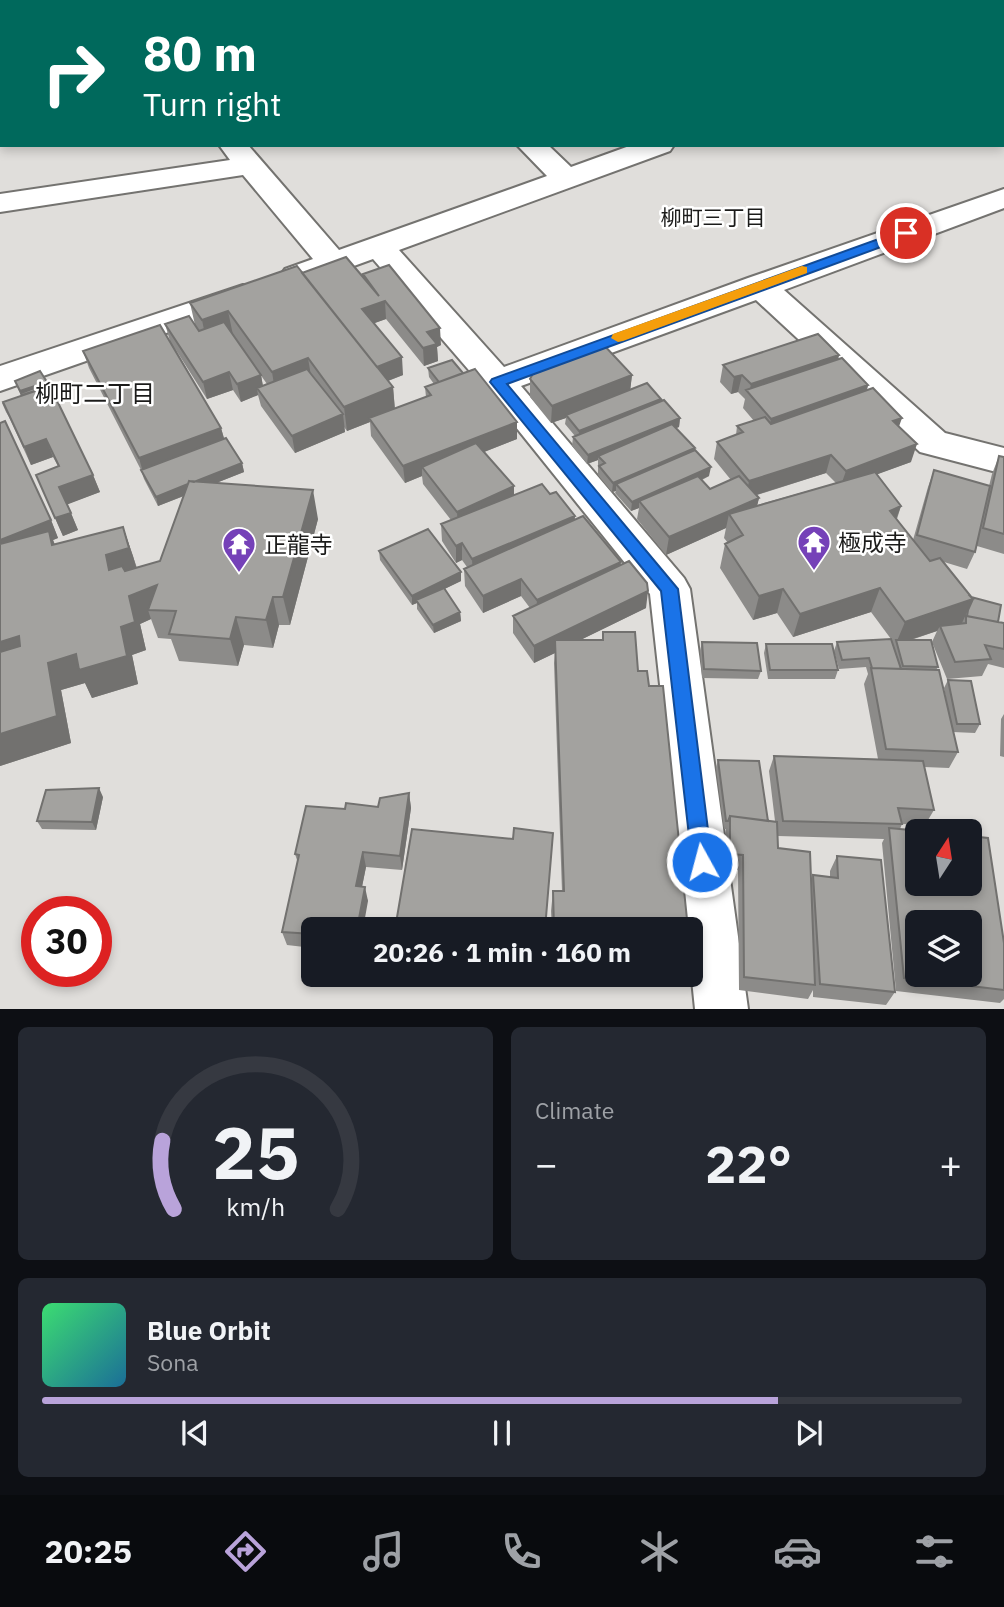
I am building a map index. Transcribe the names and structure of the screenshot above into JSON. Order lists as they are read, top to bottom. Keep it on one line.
{"districts":["柳町三丁目","柳町二丁目"],"places":{"temple":["極成寺","正龍寺"]},"north":"top","page":{"turn":["80 m","Turn right"],"limit":"30","trip":"20:26 · 1 min · 160 m","tile":"Climate","heat":["−","22°","+"],"song":["Blue Orbit","Sona"],"tabs":"20:25","gauge":["25","km/h"]}}
